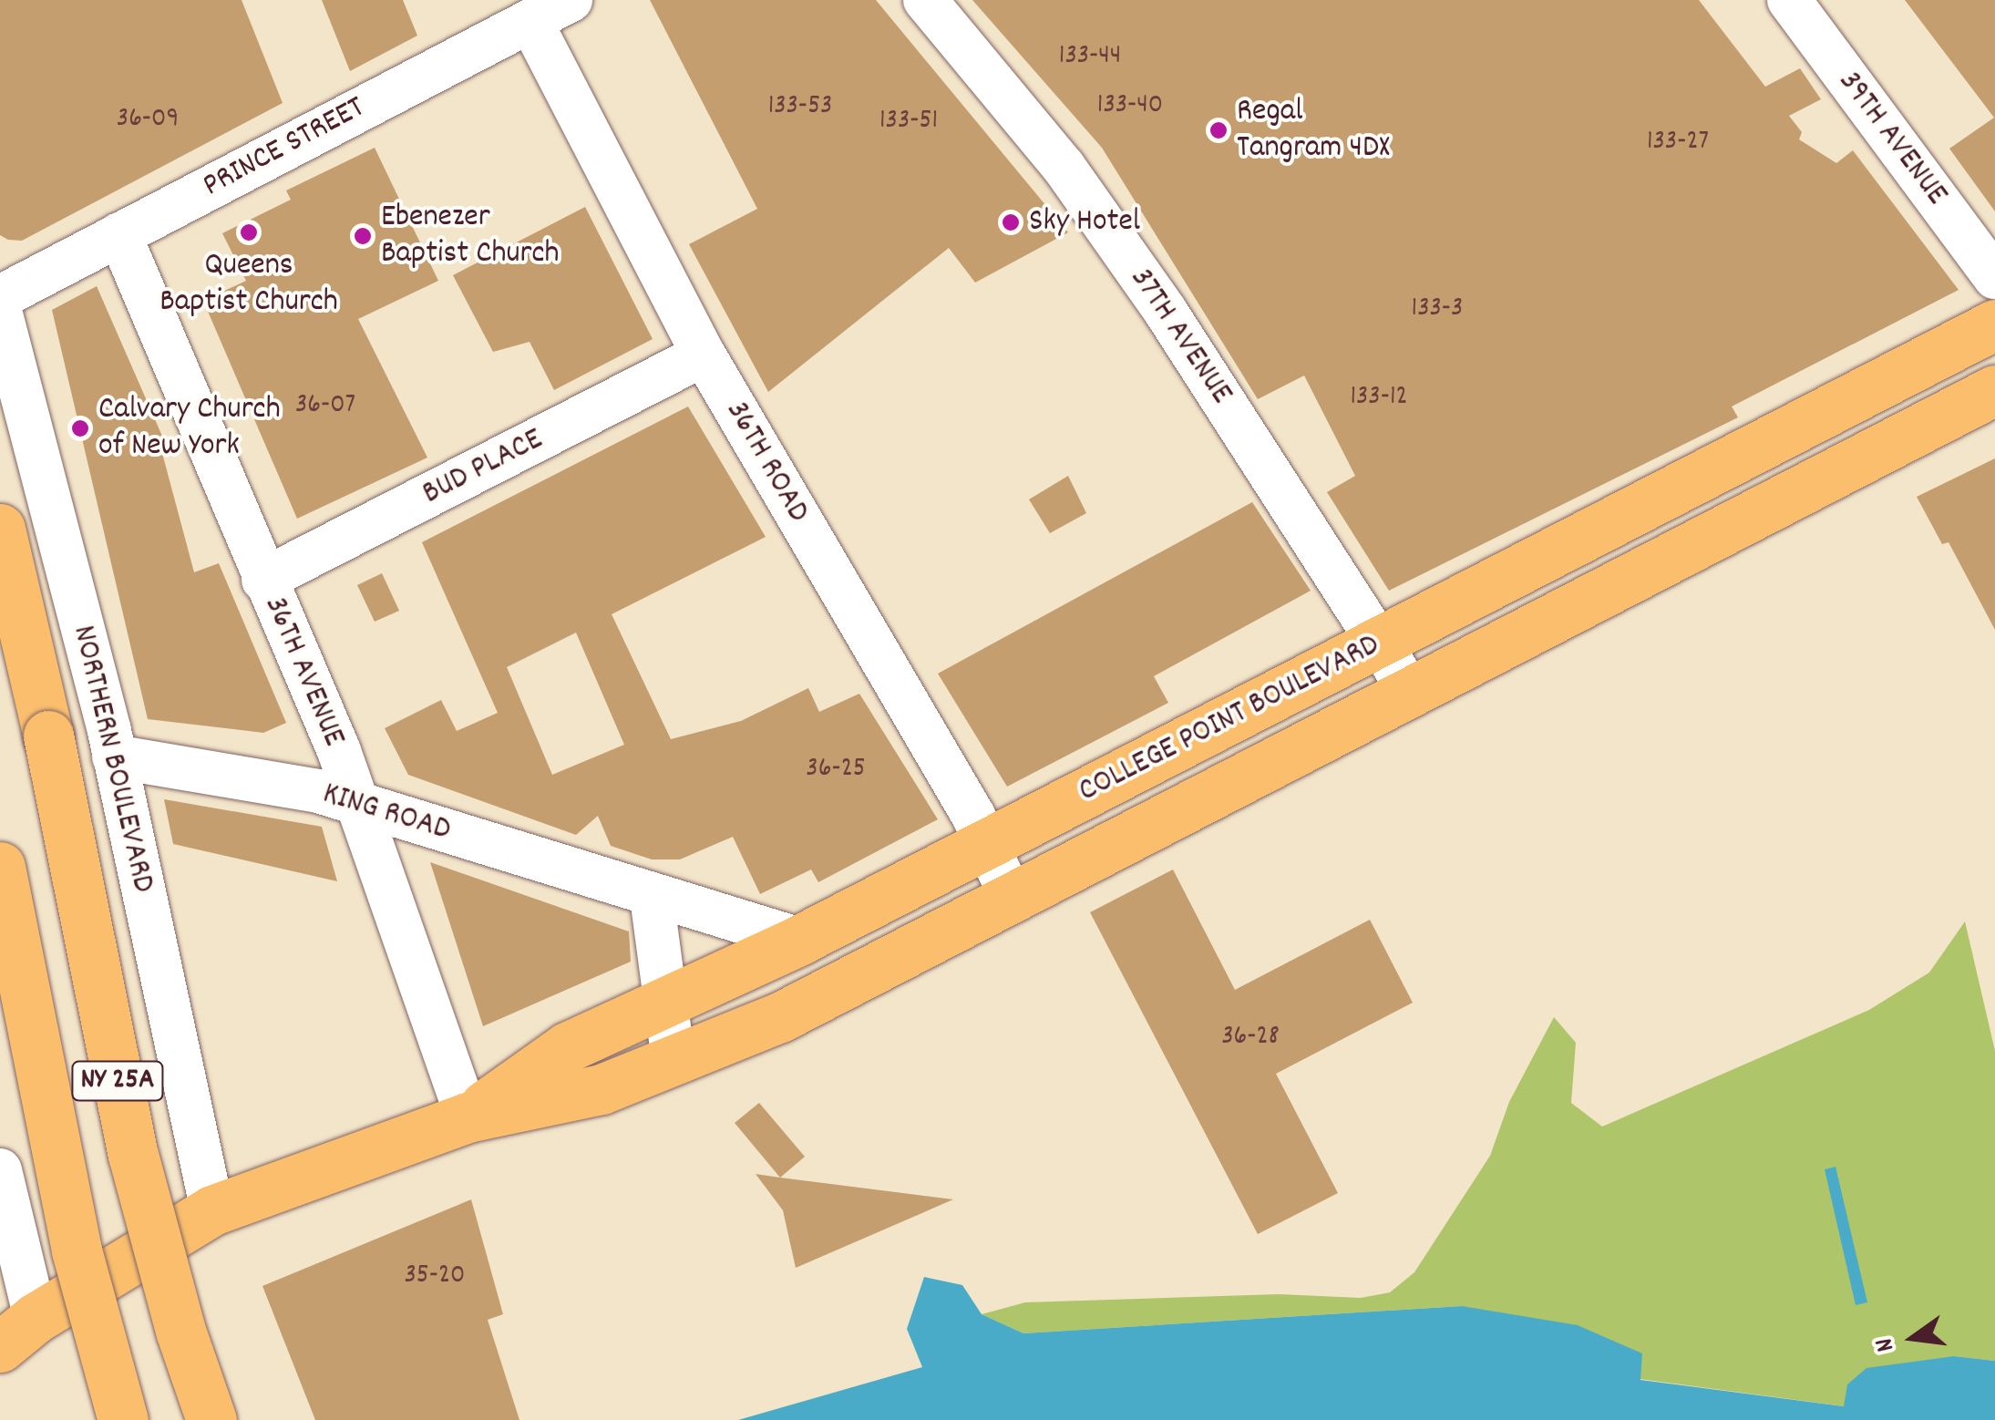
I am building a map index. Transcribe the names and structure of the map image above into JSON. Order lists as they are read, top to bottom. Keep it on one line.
{"streets":{"main road":["COLLEGE POINT BOULEVARD","NORTHERN BOULEVARD","NY 25A"],"street":["39TH AVENUE","PRINCE STREET","37TH AVENUE","36TH ROAD","BUD PLACE","36TH AVENUE","KING ROAD"]},"crossings":[["PRINCE STREET","36TH ROAD"],["PRINCE STREET","36TH AVENUE"],["37TH AVENUE","COLLEGE POINT BOULEVARD"],["36TH ROAD","BUD PLACE"],["36TH ROAD","COLLEGE POINT BOULEVARD"],["BUD PLACE","36TH AVENUE"],["36TH AVENUE","COLLEGE POINT BOULEVARD"],["36TH AVENUE","KING ROAD"],["COLLEGE POINT BOULEVARD","NORTHERN BOULEVARD"],["COLLEGE POINT BOULEVARD","KING ROAD"],["NORTHERN BOULEVARD","KING ROAD"]],"places":["Regal Tangram 4DX","Sky Hotel","Queens Baptist Church","Ebenezer Baptist Church","Calvary Church of New York"],"house_numbers":["133-44","133-40","133-53","36-09","133-51","133-27","133-3","133-12","36-07","36-25","36-28","35-20"],"north":"left"}
